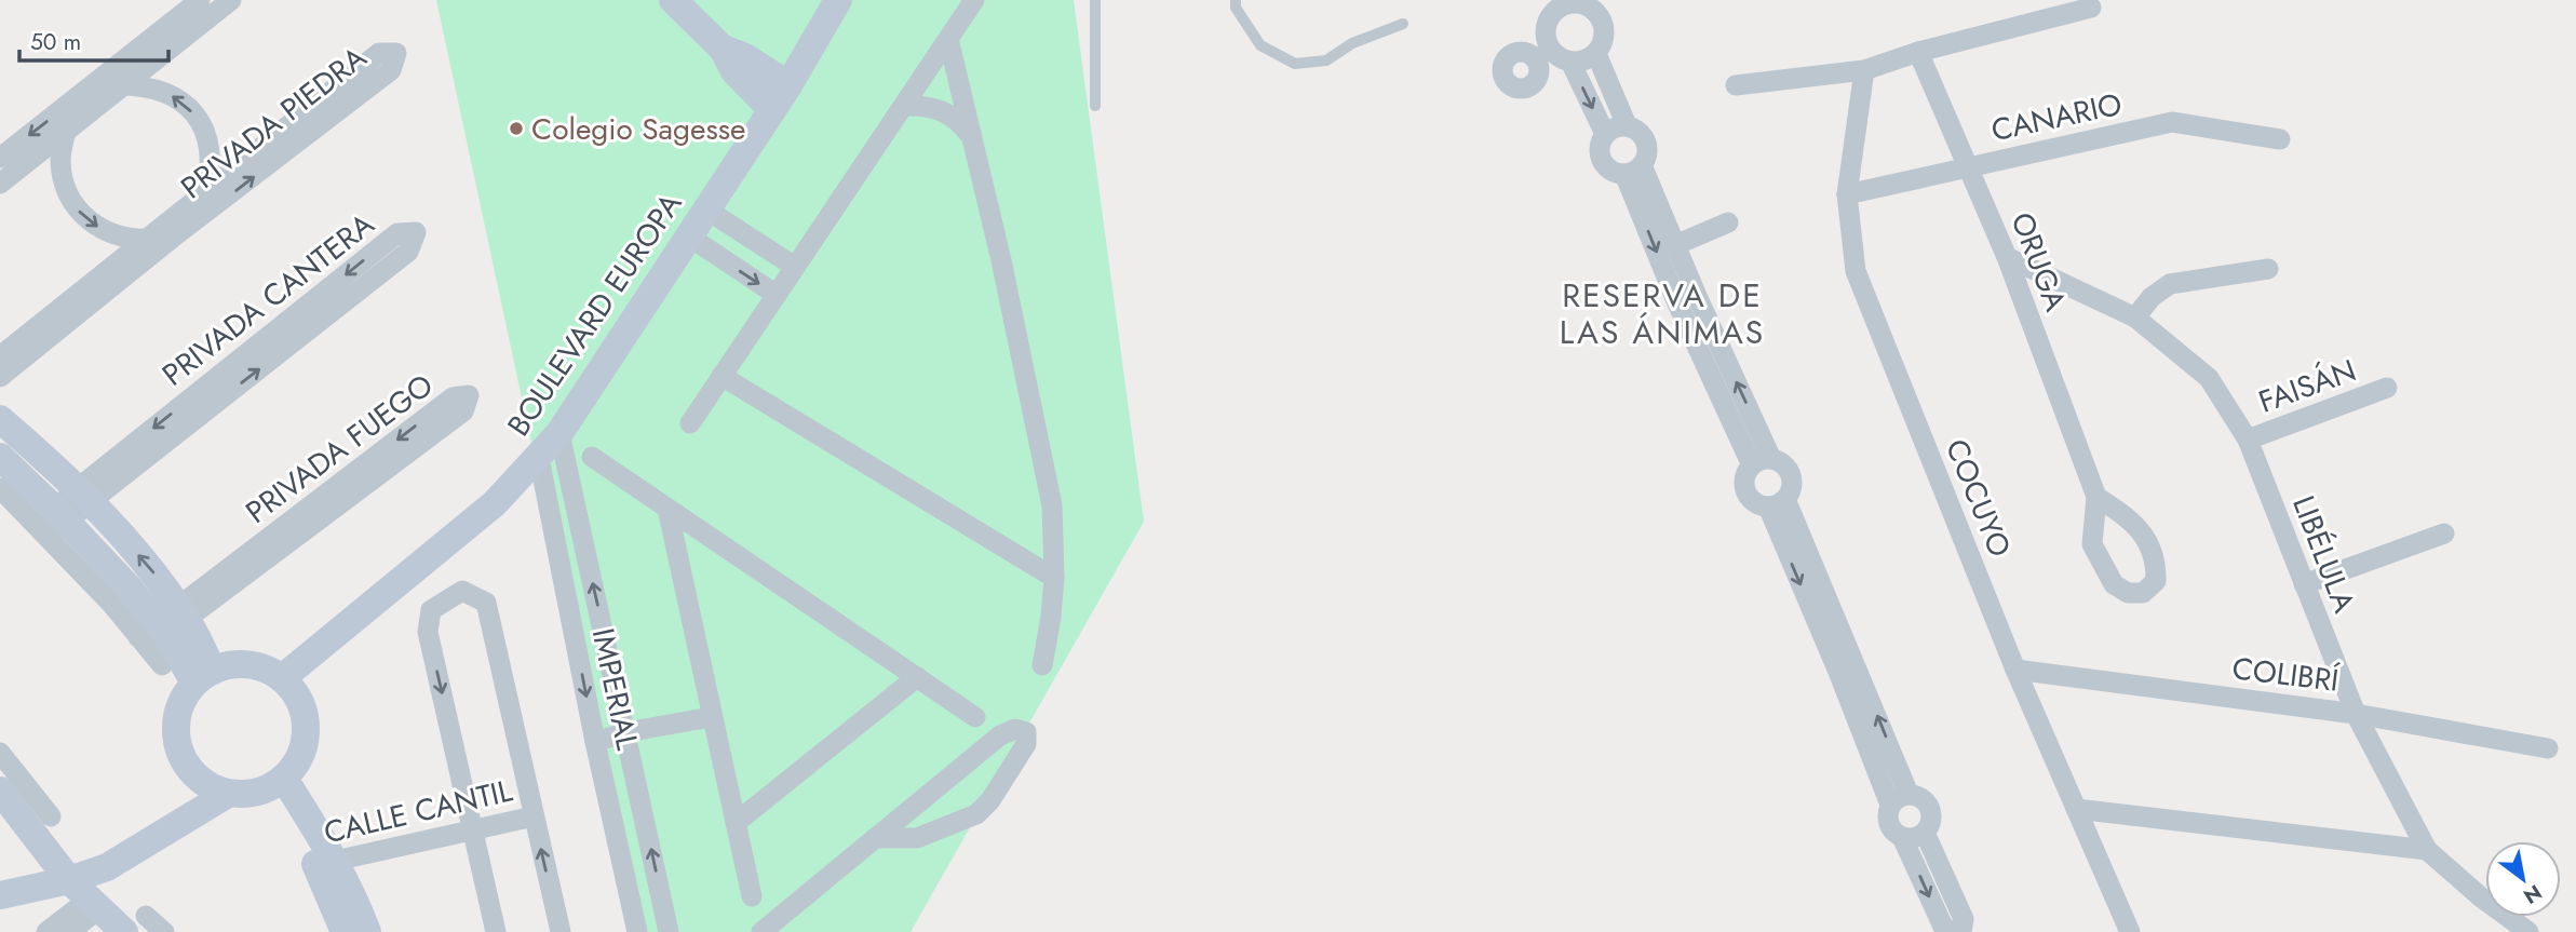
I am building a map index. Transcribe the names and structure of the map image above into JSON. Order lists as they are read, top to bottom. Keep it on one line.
{"streets":{"main road":["BOULEVARD EUROPA"],"street":["CANARIO","PRIVADA PIEDRA","ORUGA","PRIVADA CANTERA","FAISÁN","PRIVADA FUEGO","COCUYO","LIBÉLULA","COLIBRÍ","IMPERIAL","CALLE CANTIL"]},"crossings":[["CANARIO","ORUGA"],["CANARIO","COCUYO"],["ORUGA","LIBÉLULA"],["BOULEVARD EUROPA","IMPERIAL"],["FAISÁN","LIBÉLULA"],["COCUYO","COLIBRÍ"],["LIBÉLULA","COLIBRÍ"]],"districts":["RESERVA DE LAS ÁNIMAS"],"places":["Colegio Sagesse"],"scale_bar":"50 m","north":"bottom right"}
